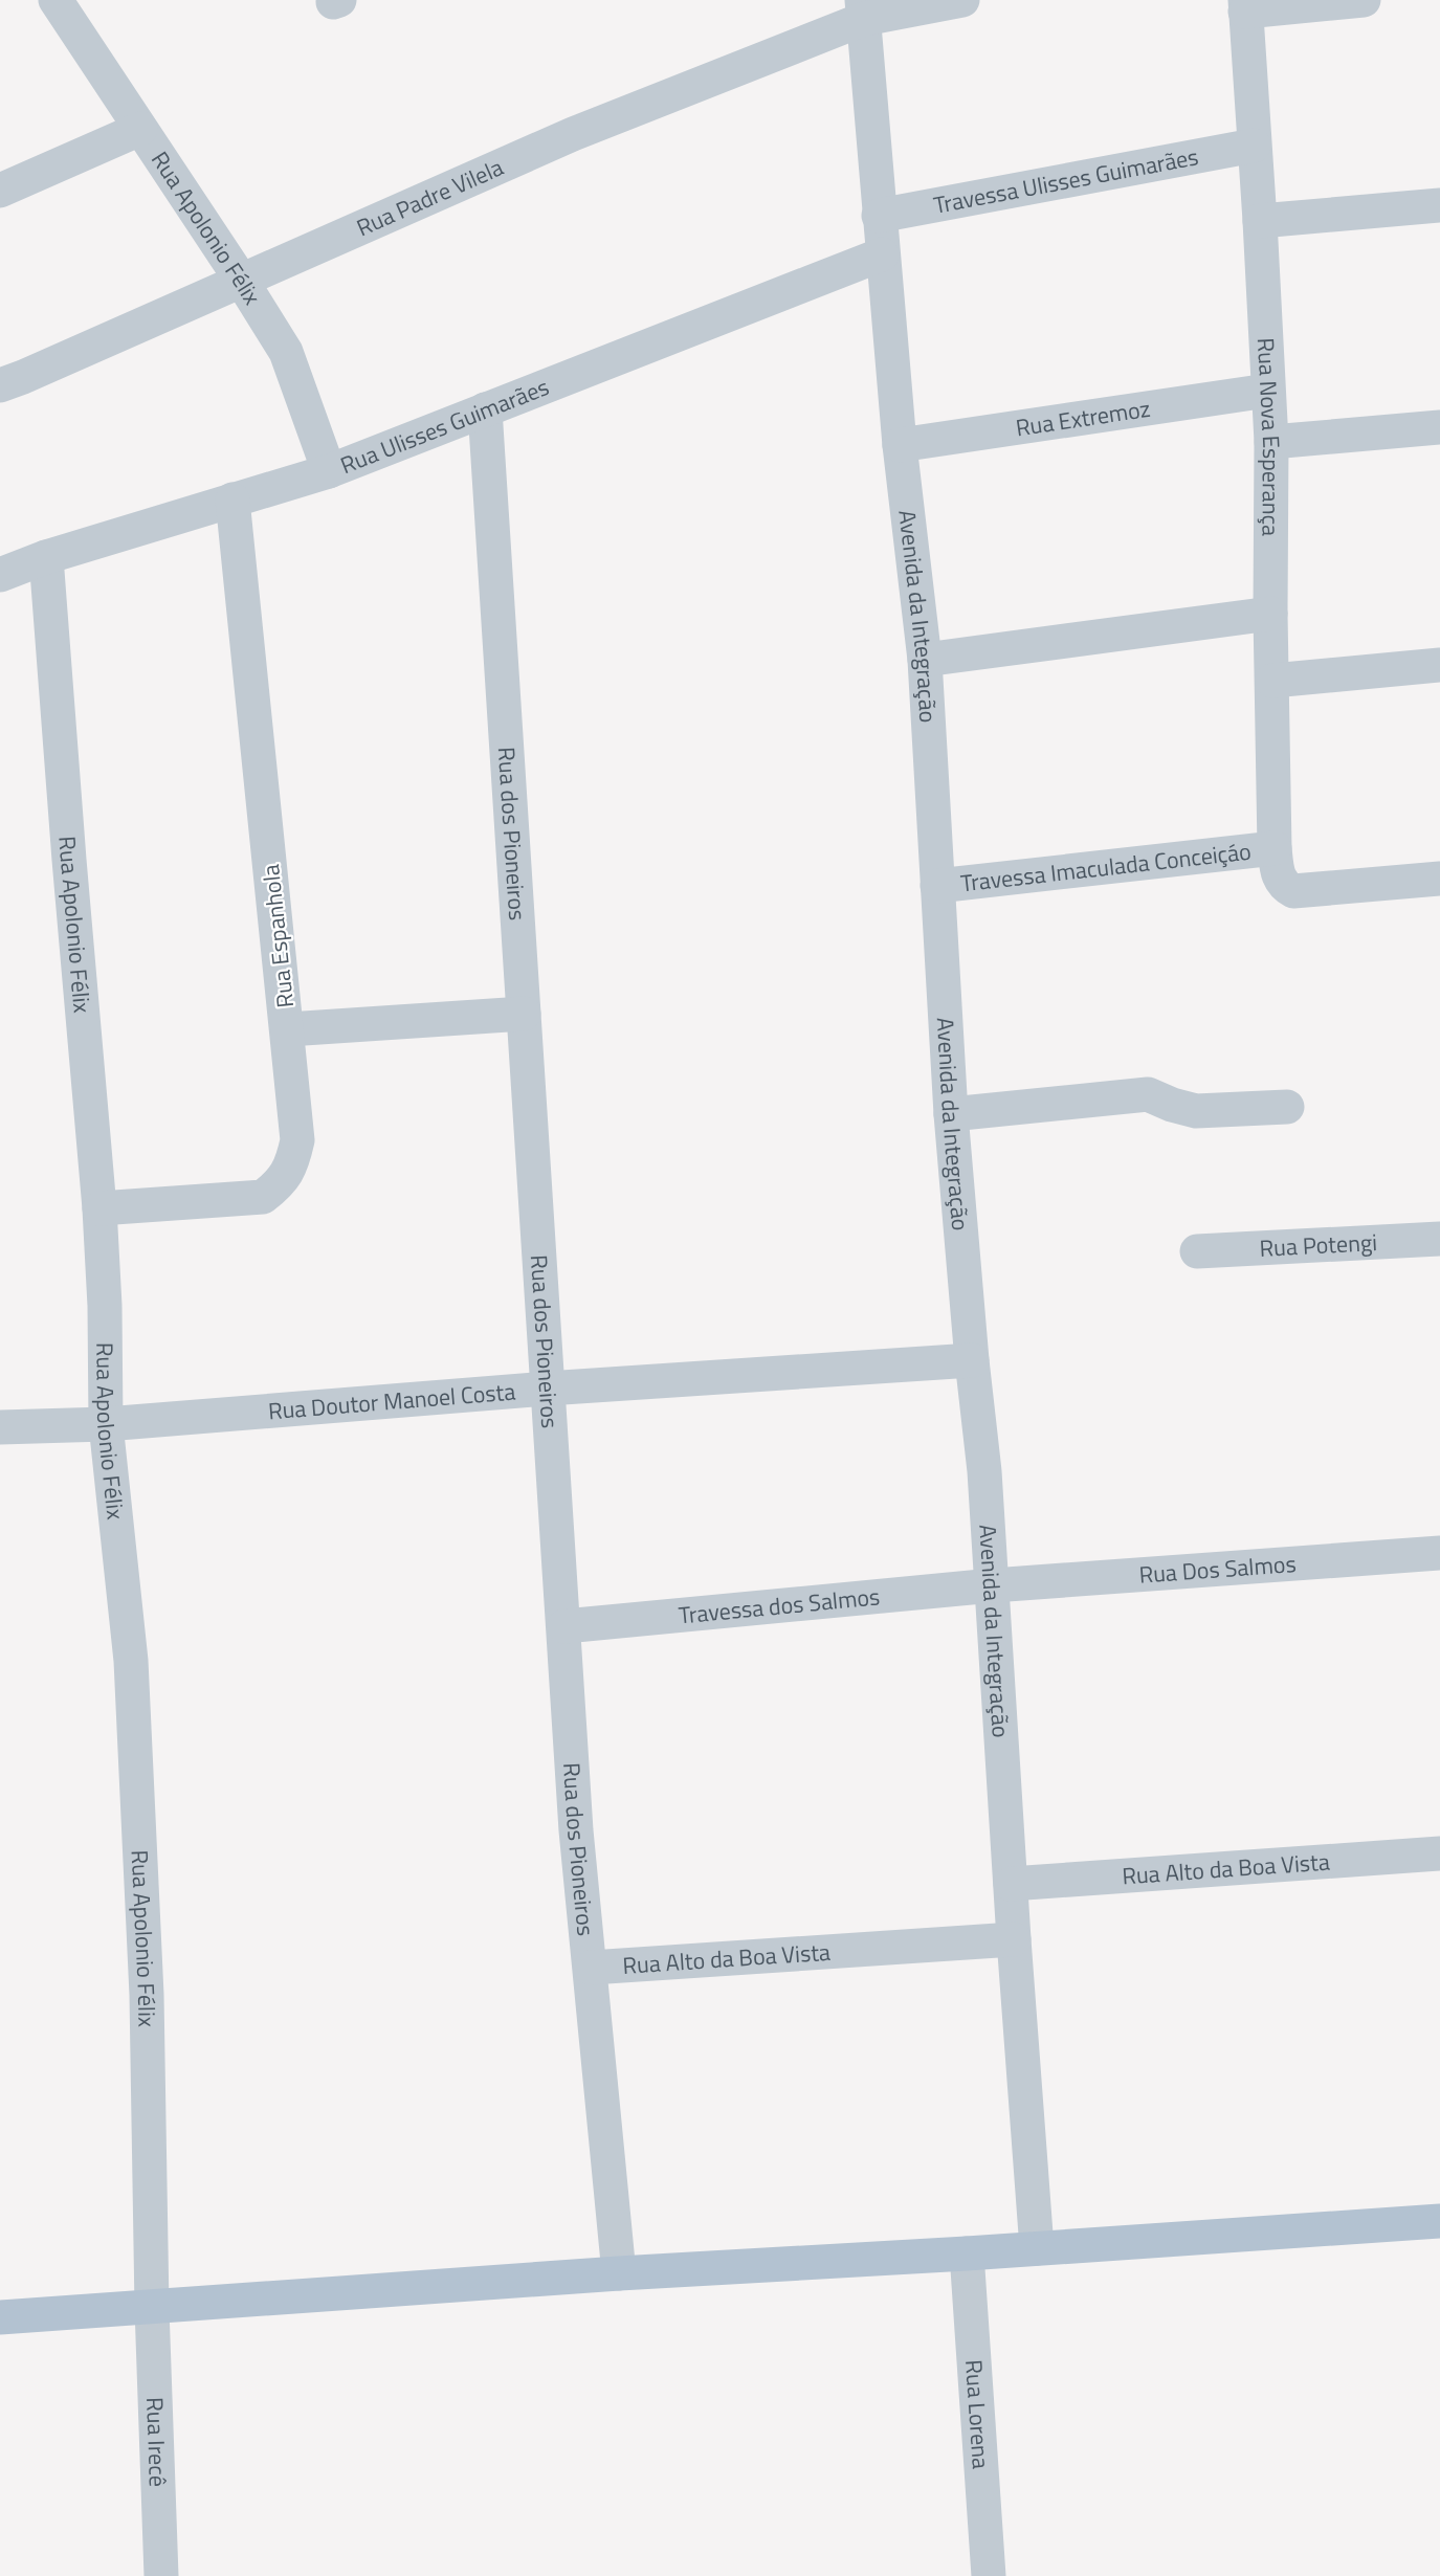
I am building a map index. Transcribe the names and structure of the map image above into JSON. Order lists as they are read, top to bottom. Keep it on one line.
{"streets":{"street":["Travessa Ulisses Guimarães","Rua Padre Vilela","Rua Apolonio Félix","Rua Extremoz","Rua Ulisses Guimarães","Rua Nova Esperança","Avenida da Integração","Rua dos Pioneiros","Travessa Imaculada Conceiçáo","Rua Espanhola","Rua Potengi","Rua Doutor Manoel Costa","Rua Dos Salmos","Travessa dos Salmos","Rua Alto da Boa Vista","Rua Lorena","Rua Irecê"]},"crossings":[["Travessa Ulisses Guimarães","Rua Nova Esperança"],["Travessa Ulisses Guimarães","Avenida da Integração"],["Rua Padre Vilela","Rua Apolonio Félix"],["Rua Padre Vilela","Avenida da Integração"],["Rua Apolonio Félix","Rua Ulisses Guimarães"],["Rua Apolonio Félix","Rua Espanhola"],["Rua Apolonio Félix","Rua Doutor Manoel Costa"],["Rua Apolonio Félix","Rua Irecê"],["Rua Extremoz","Rua Nova Esperança"],["Rua Extremoz","Avenida da Integração"],["Rua Ulisses Guimarães","Avenida da Integração"],["Rua Ulisses Guimarães","Rua dos Pioneiros"],["Rua Ulisses Guimarães","Rua Espanhola"],["Rua Nova Esperança","Travessa Imaculada Conceiçáo"],["Avenida da Integração","Travessa Imaculada Conceiçáo"],["Avenida da Integração","Rua Doutor Manoel Costa"],["Avenida da Integração","Rua Dos Salmos"],["Avenida da Integração","Travessa dos Salmos"],["Avenida da Integração","Rua Alto da Boa Vista"],["Rua dos Pioneiros","Rua Doutor Manoel Costa"],["Rua dos Pioneiros","Travessa dos Salmos"],["Rua dos Pioneiros","Rua Alto da Boa Vista"],["Rua Dos Salmos","Travessa dos Salmos"]]}
